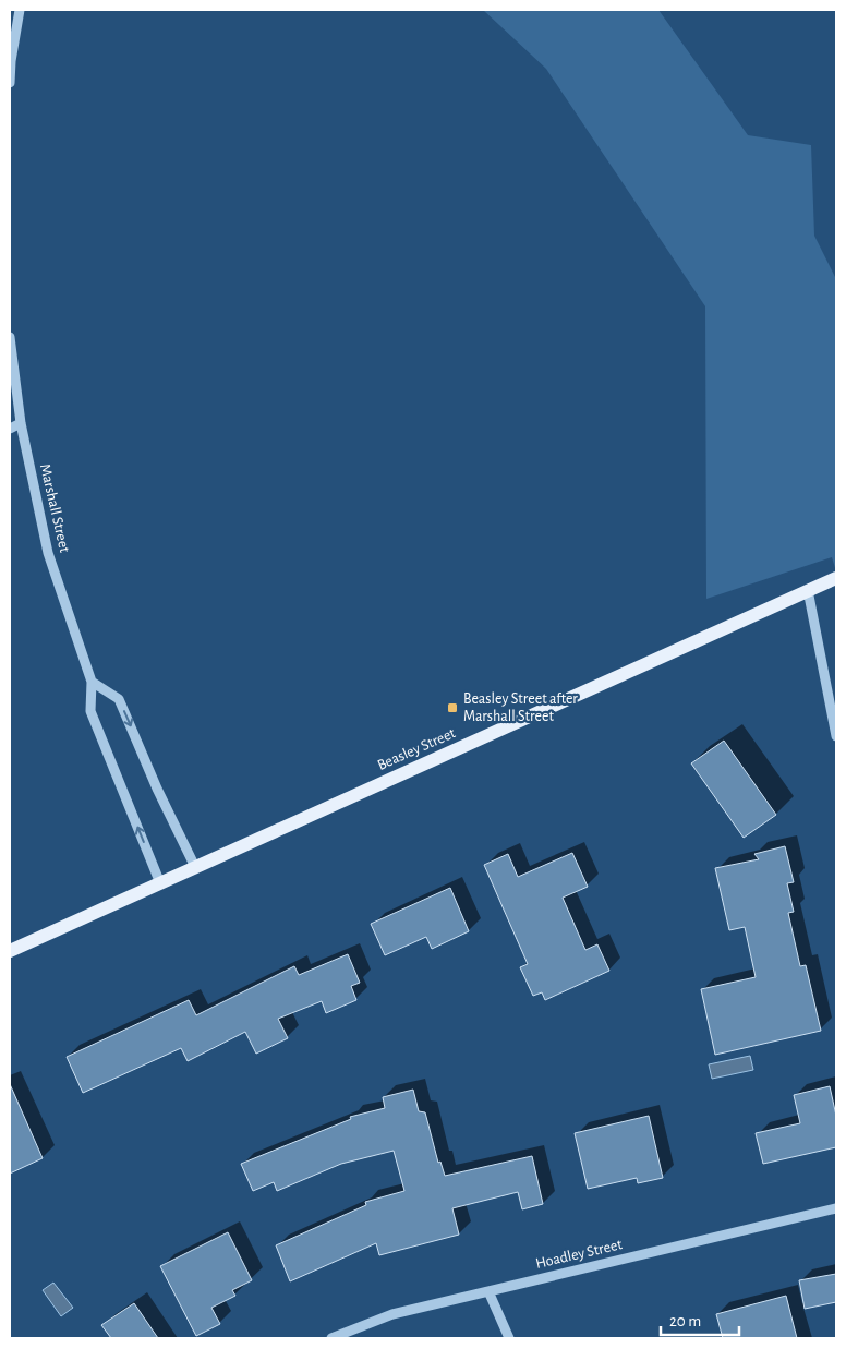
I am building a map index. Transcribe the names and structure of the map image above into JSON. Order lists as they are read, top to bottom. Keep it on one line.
{"streets":{"main road":["Beasley Street"],"street":["Marshall Street","Hoadley Street"]},"crossings":[["Marshall Street","Beasley Street"]],"places":{"transit":["Beasley Street after Marshall Street"]},"scale_bar":"20 m"}
